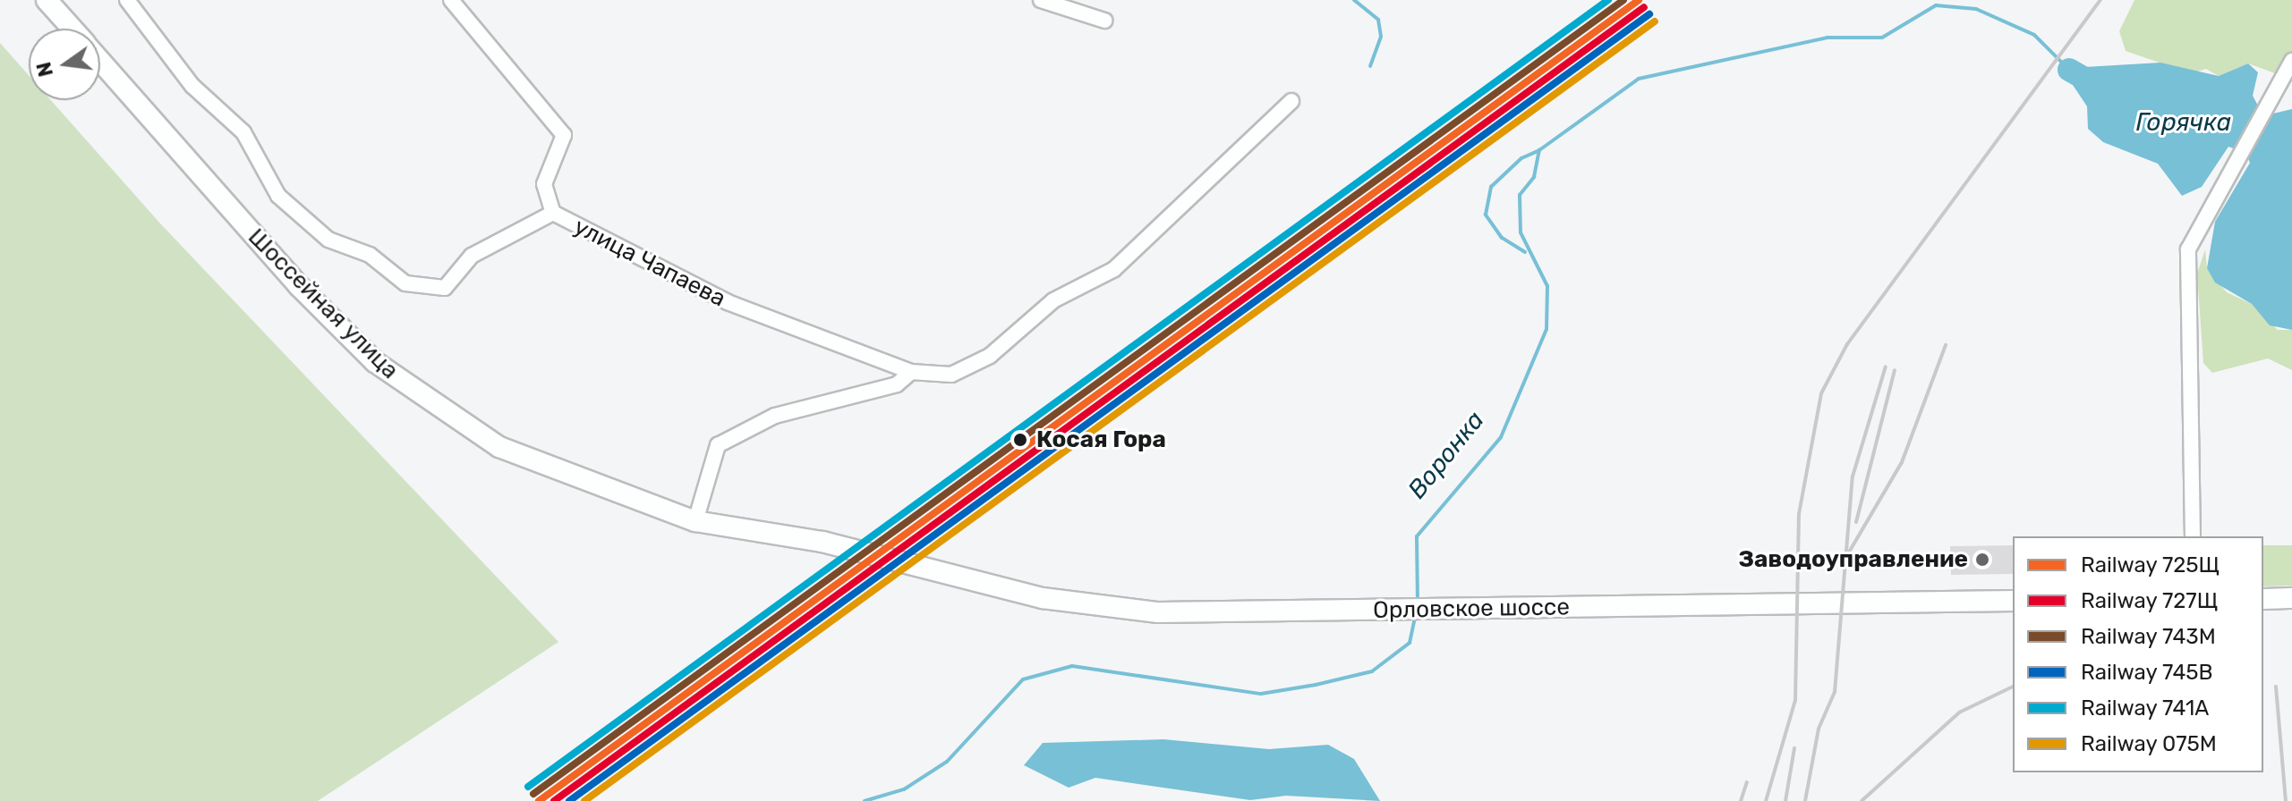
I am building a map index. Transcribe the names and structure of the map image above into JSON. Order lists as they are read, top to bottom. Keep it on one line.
{"streets":{"main road":["Шоссейная улица","Орловское шоссе"],"street":["улица Чапаева"]},"crossings":[["Шоссейная улица","Орловское шоссе"]],"water":["Горячка","Воронка"],"places":["Косая Гора","Заводоуправление"],"lines":["rail line 725Щ","rail line 743М","rail line 741А","rail line 727Щ","rail line 745В","rail line 075М"],"legend":["Railway 725Щ","Railway 727Щ","Railway 743М","Railway 745В","Railway 741А","Railway 075М"],"north":"left"}
